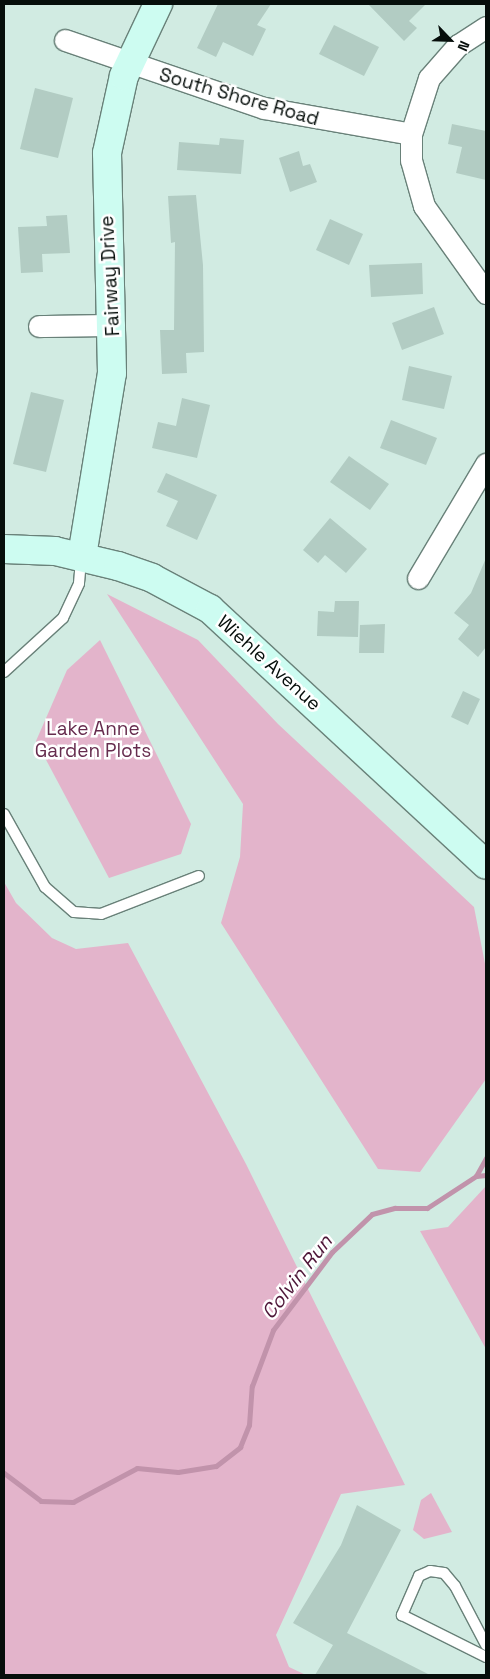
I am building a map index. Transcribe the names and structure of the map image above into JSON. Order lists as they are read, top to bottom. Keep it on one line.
{"streets":{"main road":["Fairway Drive","Wiehle Avenue"],"street":["South Shore Road"]},"crossings":[["South Shore Road","Fairway Drive"],["Fairway Drive","Wiehle Avenue"]],"water":["Colvin Run"],"parks":["Lake Anne Garden Plots"],"north":"bottom right"}
